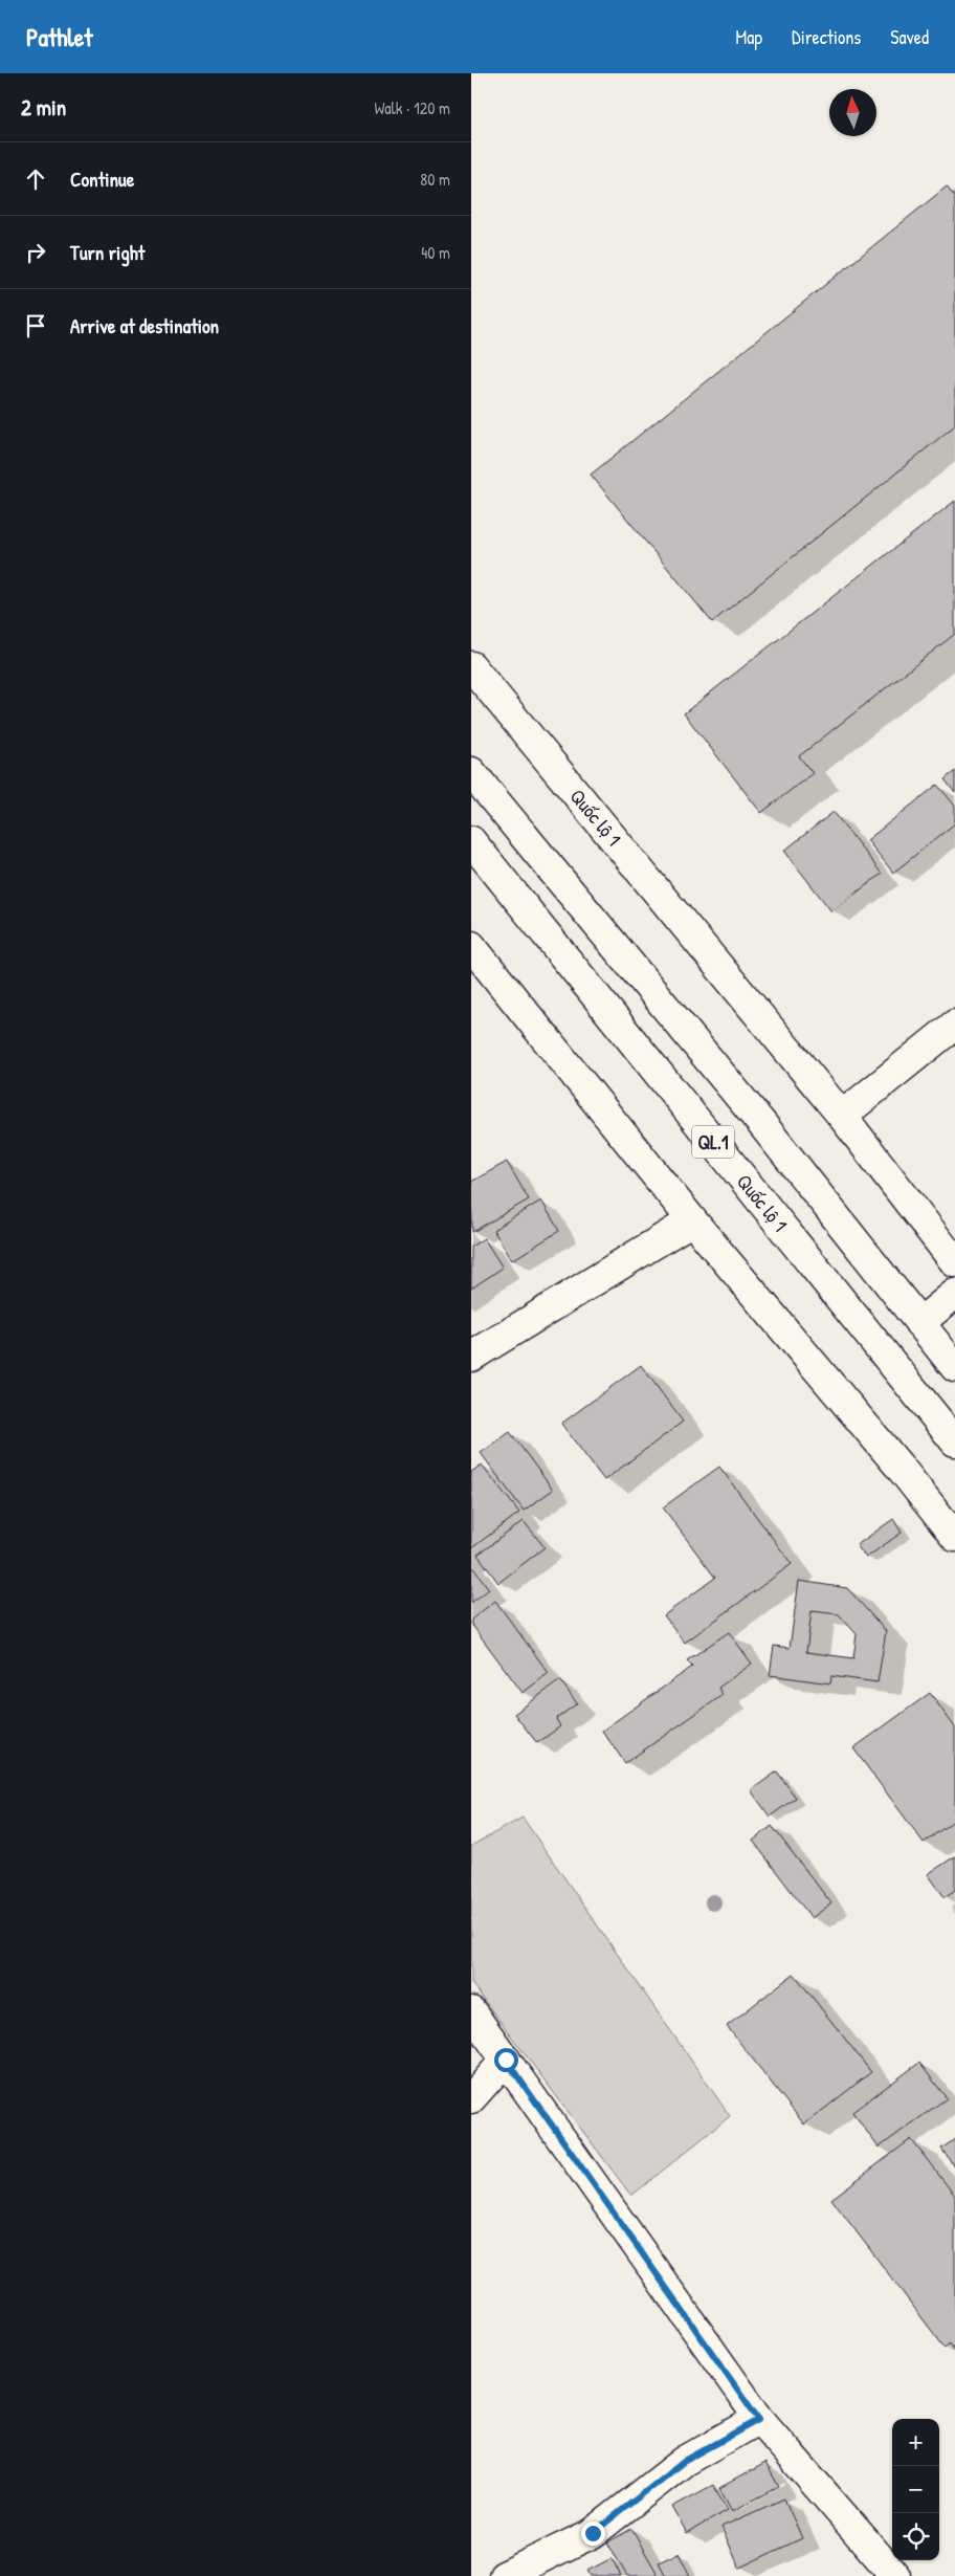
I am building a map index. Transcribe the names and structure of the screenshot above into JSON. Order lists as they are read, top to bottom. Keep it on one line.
{"streets":{"main road":["Quốc lộ 1","QL.1"]},"north":"top","page":{"header":"Pathlet","nav":["Map","Directions","Saved"],"heading":["2 min","Walk · 120 m"],"list":[["Continue","80 m"],["Turn right","40 m"],"Arrive at destination"],"map_buttons":["+","−"]}}
